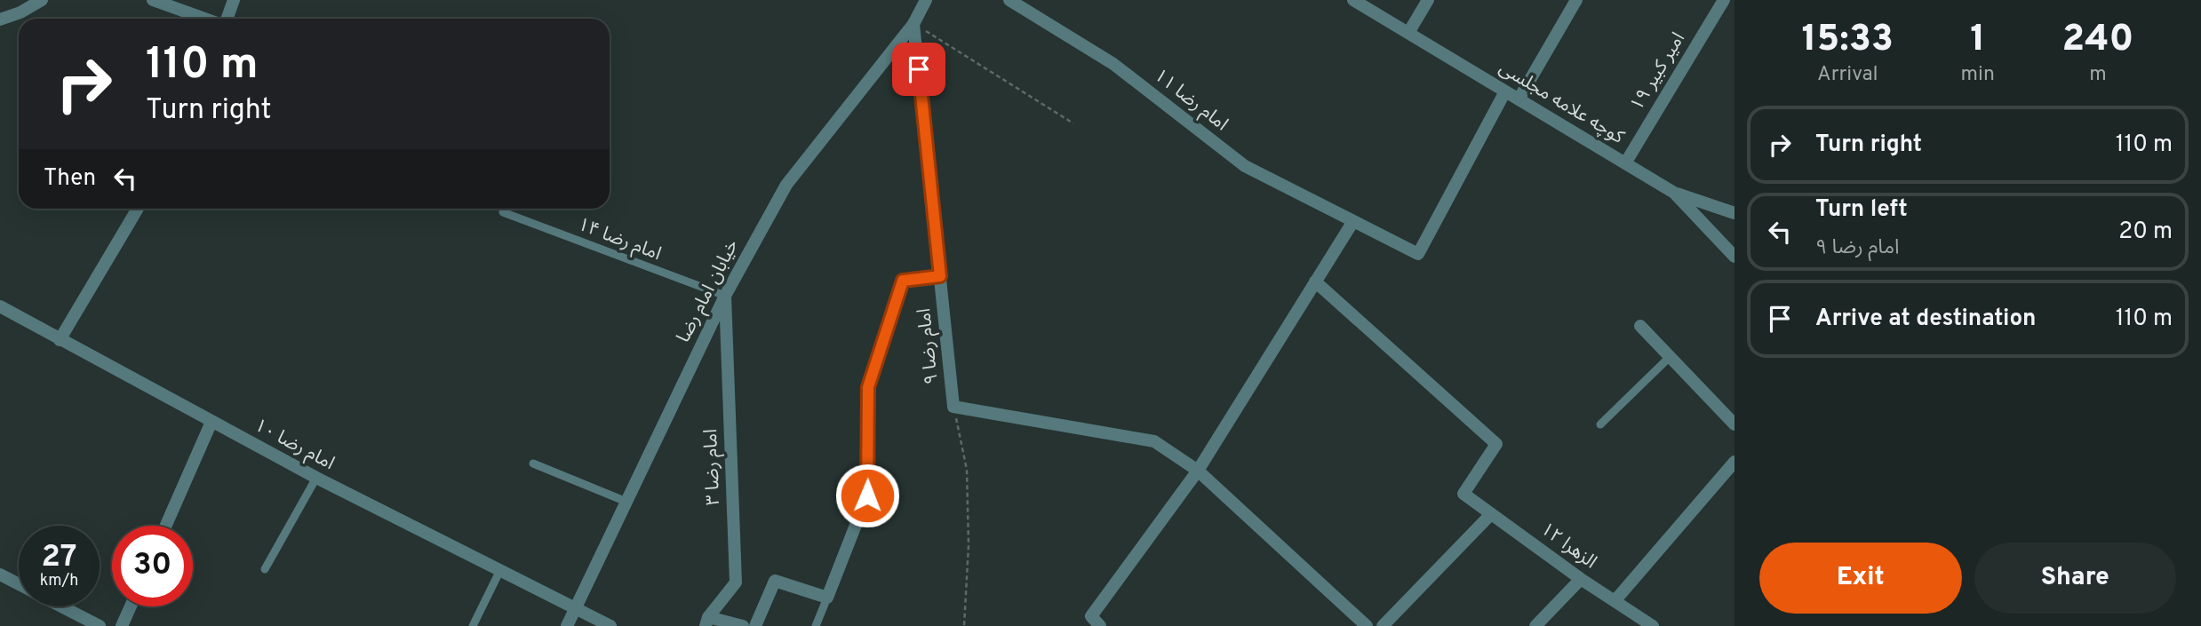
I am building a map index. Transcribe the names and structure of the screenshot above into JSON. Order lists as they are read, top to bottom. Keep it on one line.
{"streets":{"street":["امیر کبیر ۱۹","امام رضا ۱۱","کوچه علامه مجلسی","خیابان امام رضا","امام رضا ۹","امام رضا ۱۰","امام رضا ۳","الزهرا ۱۲"],"lane":["امام رضا ۱۴"]},"crossings":[["امیر کبیر ۱۹","کوچه علامه مجلسی"],["امام رضا ۱۱","کوچه علامه مجلسی"],["امام رضا ۱۴","خیابان امام رضا"],["امام رضا ۱۴","امام رضا ۳"],["خیابان امام رضا","امام رضا ۹"],["خیابان امام رضا","امام رضا ۱۰"],["خیابان امام رضا","امام رضا ۳"]],"page":{"eta":["15:33","Arrival","1","min","240","m"],"turn":["110 m","Turn right"],"list":[{"name":"Turn right","value":"110 m"},{"name":"Turn left","note":"امام رضا ۹","value":"20 m"},{"name":"Arrive at destination","value":"110 m"}],"then":"Then","speed":"27 km/h","limit":"30","buttons":["Exit","Share"]}}
